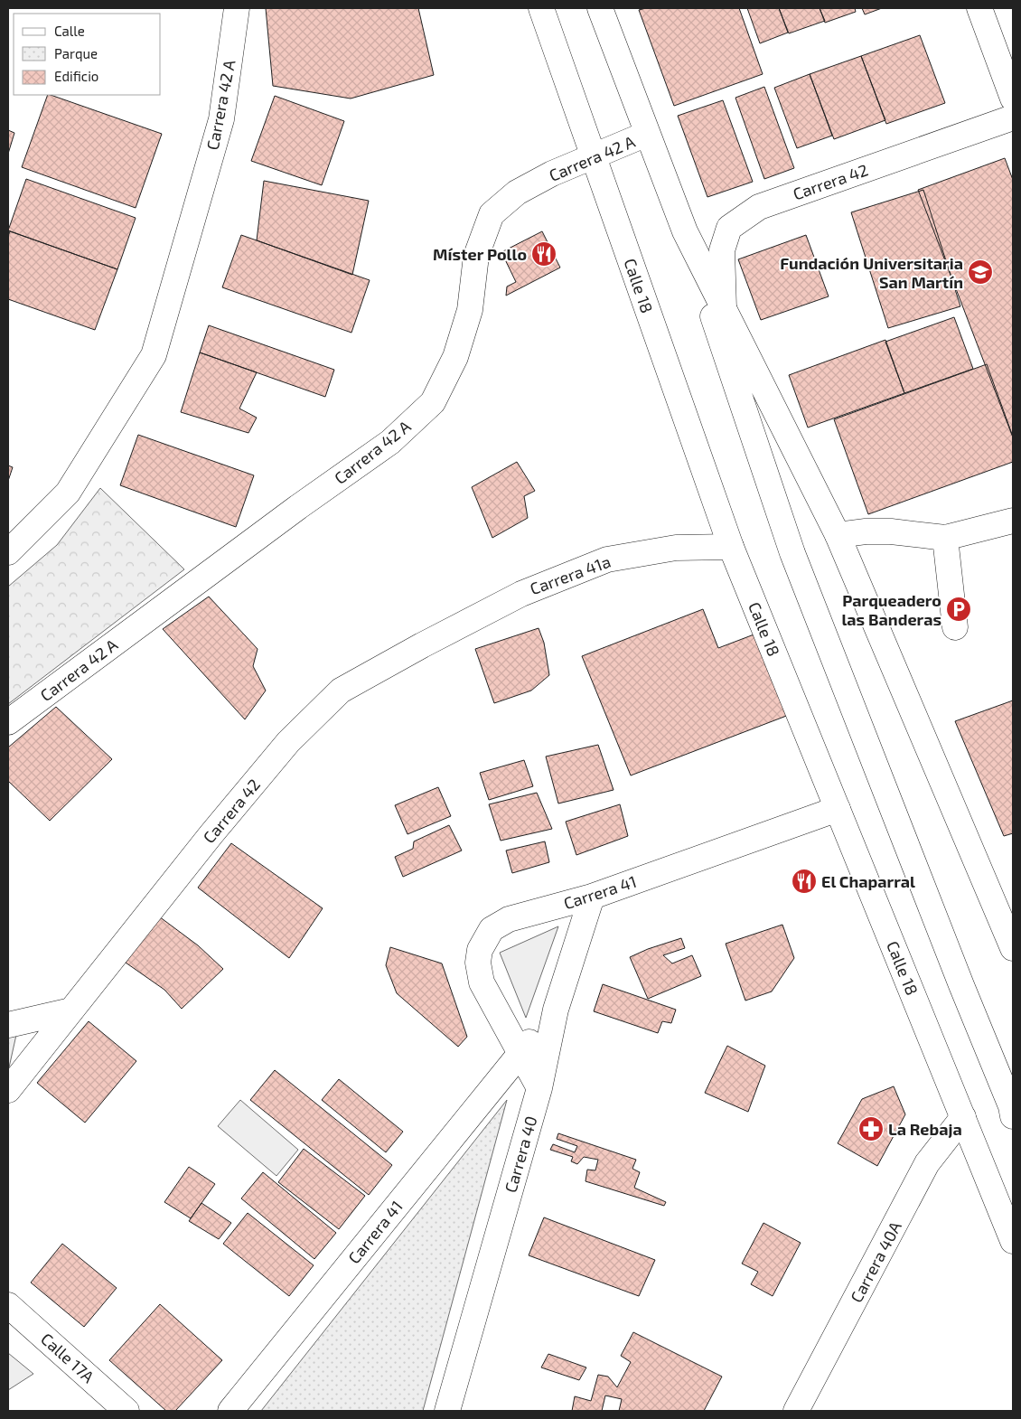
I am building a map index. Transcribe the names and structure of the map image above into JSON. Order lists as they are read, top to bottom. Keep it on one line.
{"streets":{"street":["Carrera 42 A","Carrera 42","Calle 18","Carrera 41a","Carrera 41","Carrera 40","Carrera 40A","Calle 17A"]},"crossings":[["Carrera 42 A","Calle 18"],["Carrera 42","Carrera 41a"],["Calle 18","Carrera 41a"],["Calle 18","Carrera 41"],["Calle 18","Carrera 40A"],["Carrera 41","Carrera 40"]],"places":{"restaurant":["Míster Pollo","El Chaparral"],"school or university":["Fundación Universitaria San Martín"],"parking":["Parqueadero las Banderas"],"pharmacy":["La Rebaja"]},"legend":["Calle","Parque","Edificio"]}
